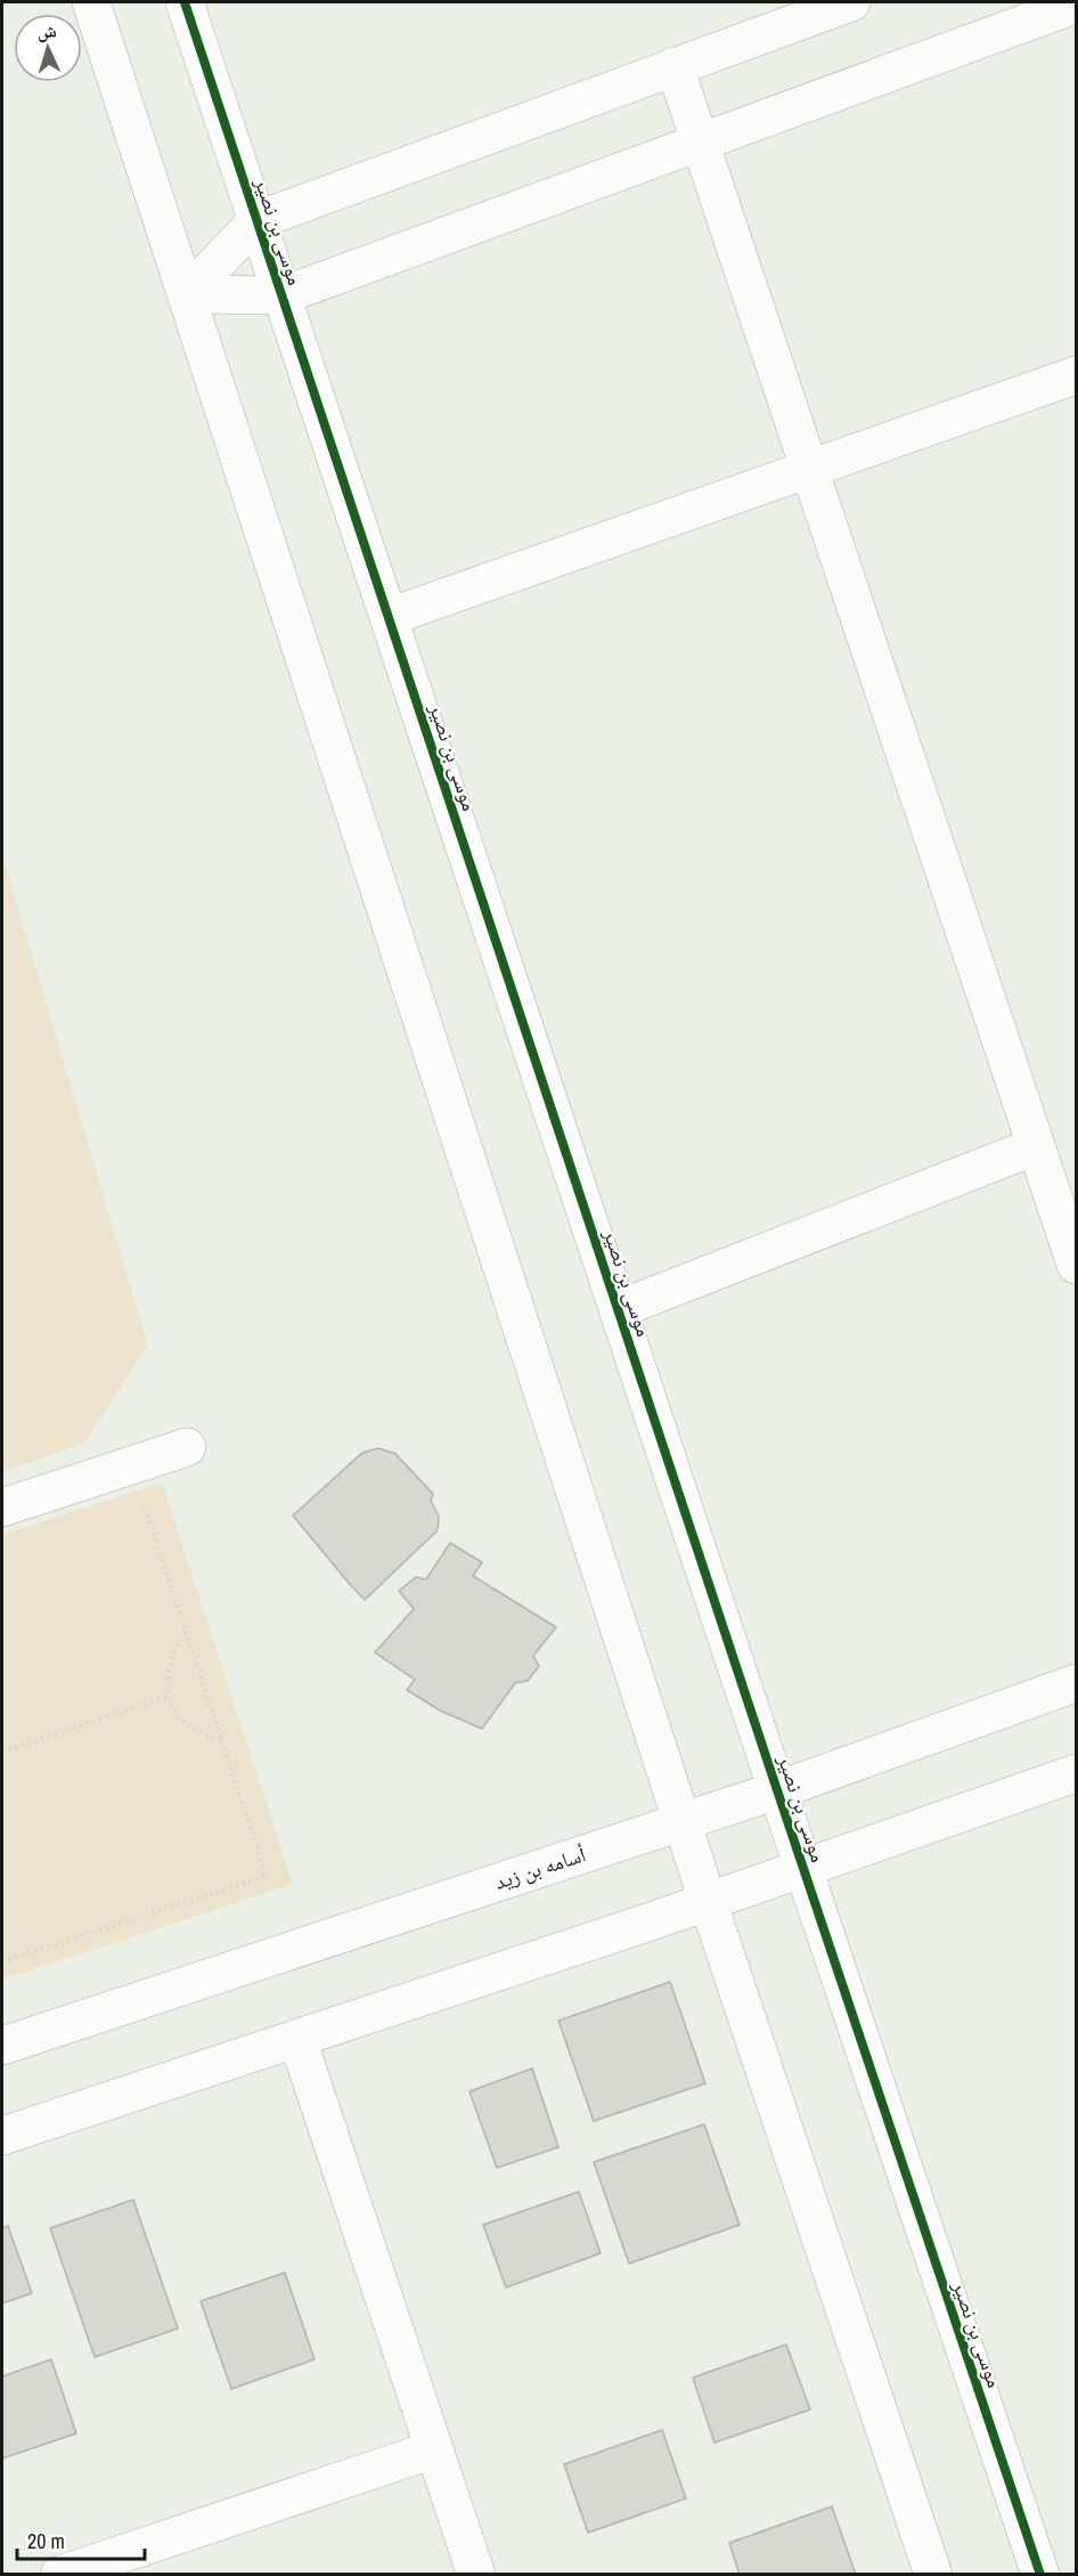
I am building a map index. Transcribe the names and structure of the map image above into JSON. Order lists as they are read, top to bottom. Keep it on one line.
{"streets":{"street":["موسى بن نصير","أسامه بن زيد"]},"crossings":[["موسى بن نصير","أسامه بن زيد"]],"scale_bar":"20 m","north":"top"}
